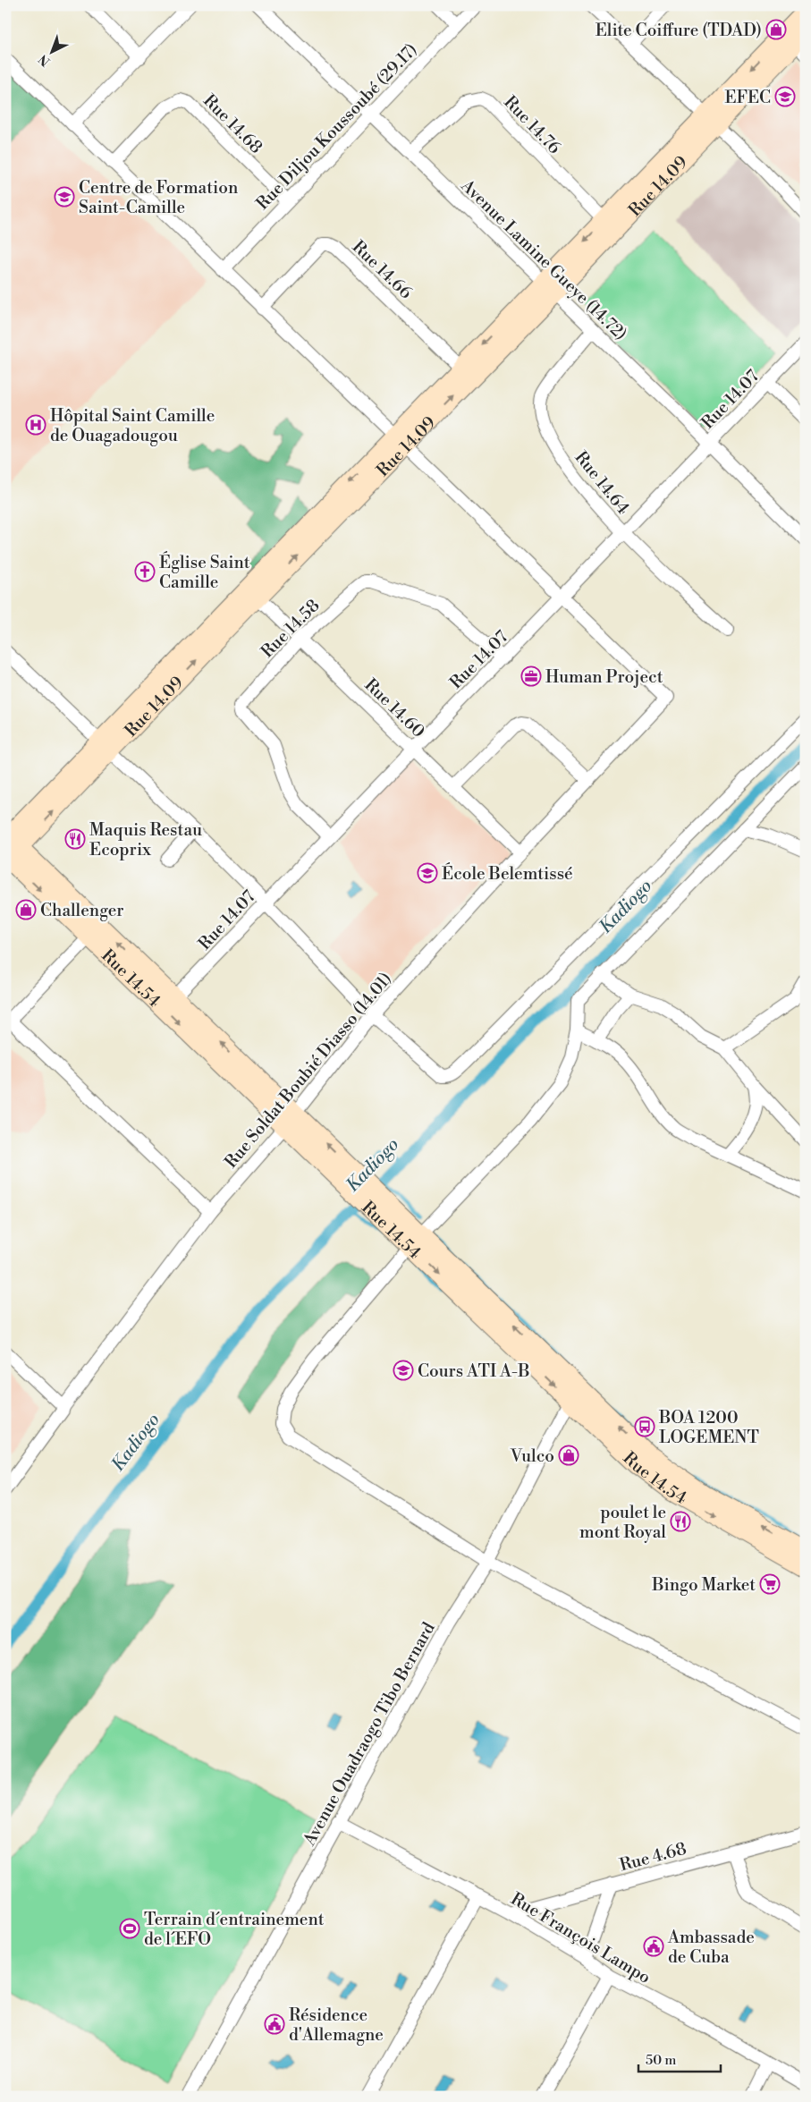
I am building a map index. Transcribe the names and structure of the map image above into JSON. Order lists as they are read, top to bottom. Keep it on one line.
{"streets":{"main road":["Rue 14.09","Rue 14.54"],"street":["Rue 14.68","Rue 14.76","Rue Diljou Koussoubé (29.17)","Avenue Lamine Gueye (14.72)","Rue 14.66","Rue 14.07","Rue 14.64","Rue 14.58","Rue 14.60","Rue Soldat Boubié Diasso (14.01)","Avenue Ouadraogo Tibo Bernard","Rue 4.68","Rue François Lampo"]},"crossings":[["Rue 14.68","Rue Diljou Koussoubé (29.17)"],["Rue 14.76","Rue 14.09"],["Rue 14.76","Avenue Lamine Gueye (14.72)"],["Rue Diljou Koussoubé (29.17)","Avenue Lamine Gueye (14.72)"],["Rue 14.09","Avenue Lamine Gueye (14.72)"],["Rue 14.09","Rue 14.66"],["Rue 14.09","Rue 14.60"],["Rue 14.09","Rue 14.54"],["Avenue Lamine Gueye (14.72)","Rue 14.07"],["Avenue Lamine Gueye (14.72)","Rue 14.64"],["Rue 14.07","Rue 14.64"],["Rue 14.07","Rue 14.58"],["Rue 14.07","Rue 14.60"],["Rue 14.07","Rue Soldat Boubié Diasso (14.01)"],["Rue 14.58","Rue 14.60"],["Rue 14.60","Rue Soldat Boubié Diasso (14.01)"],["Rue 14.54","Rue Soldat Boubié Diasso (14.01)"],["Rue 14.54","Avenue Ouadraogo Tibo Bernard"],["Avenue Ouadraogo Tibo Bernard","Rue François Lampo"],["Rue 4.68","Rue François Lampo"]],"water":["Kadiogo"],"places":{"shop":["Elite Coiffure (TDAD)","Challenger","Vulco"],"school or university":["EFEC","Centre de Formation Saint-Camille","École Belemtissé","Cours ATI A-B"],"hospital":["Hôpital Saint Camille de Ouagadougou"],"church":["Église Saint Camille"],"office":["Human Project"],"restaurant":["Maquis Restau Ecoprix","poulet le mont Royal"],"bus stop":["BOA 1200 LOGEMENT"],"supermarket":["Bingo Market"],"sports":["Terrain d´entrainement de l´EFO"],"public building":["Ambassade de Cuba","Résidence d'Allemagne"]},"scale_bar":"50 m","north":"bottom left"}
